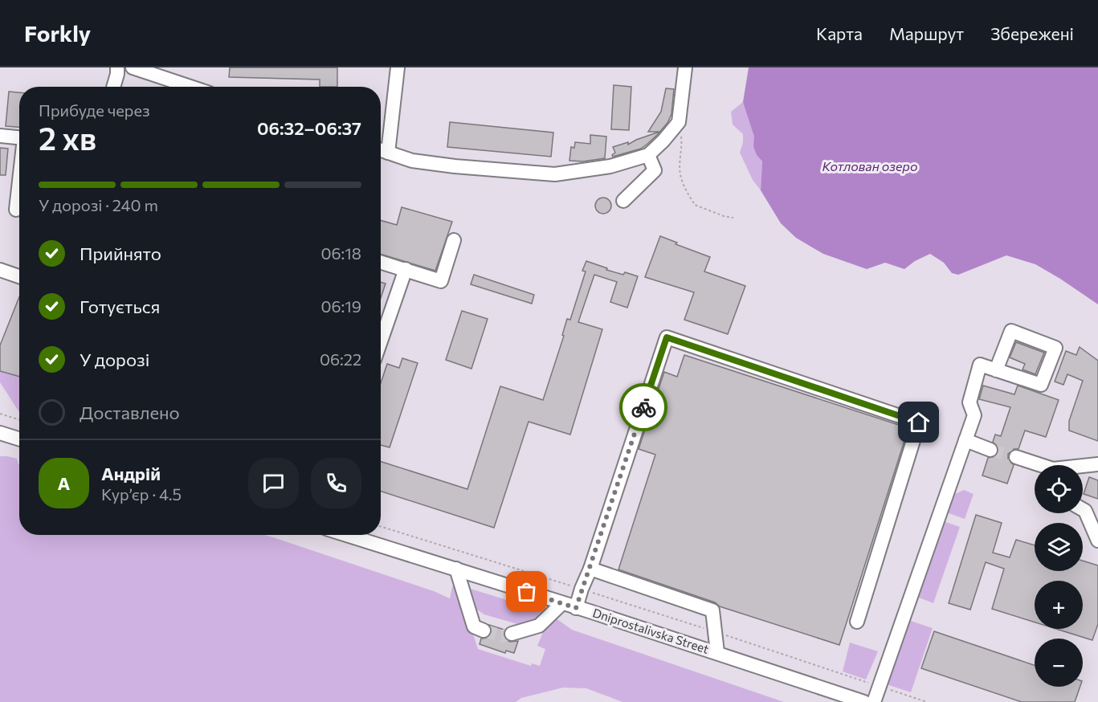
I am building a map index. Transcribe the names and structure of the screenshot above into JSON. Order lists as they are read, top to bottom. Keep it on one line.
{"streets":{"street":["Dniprostalivska Street"]},"water":["Котлован озеро"],"page":{"header":"Forkly","nav":["Карта","Маршрут","Збережені"],"heading":["2 хв","Прибуде через","06:32–06:37"],"panel":["Андрій","Кур’єр · 4.5"],"bar":"У дорозі · 240 m","list":[["Прийнято","06:18"],["Готується","06:19"],["У дорозі","06:22"],"Доставлено"],"round":"А","map_buttons":["+","−"]}}
